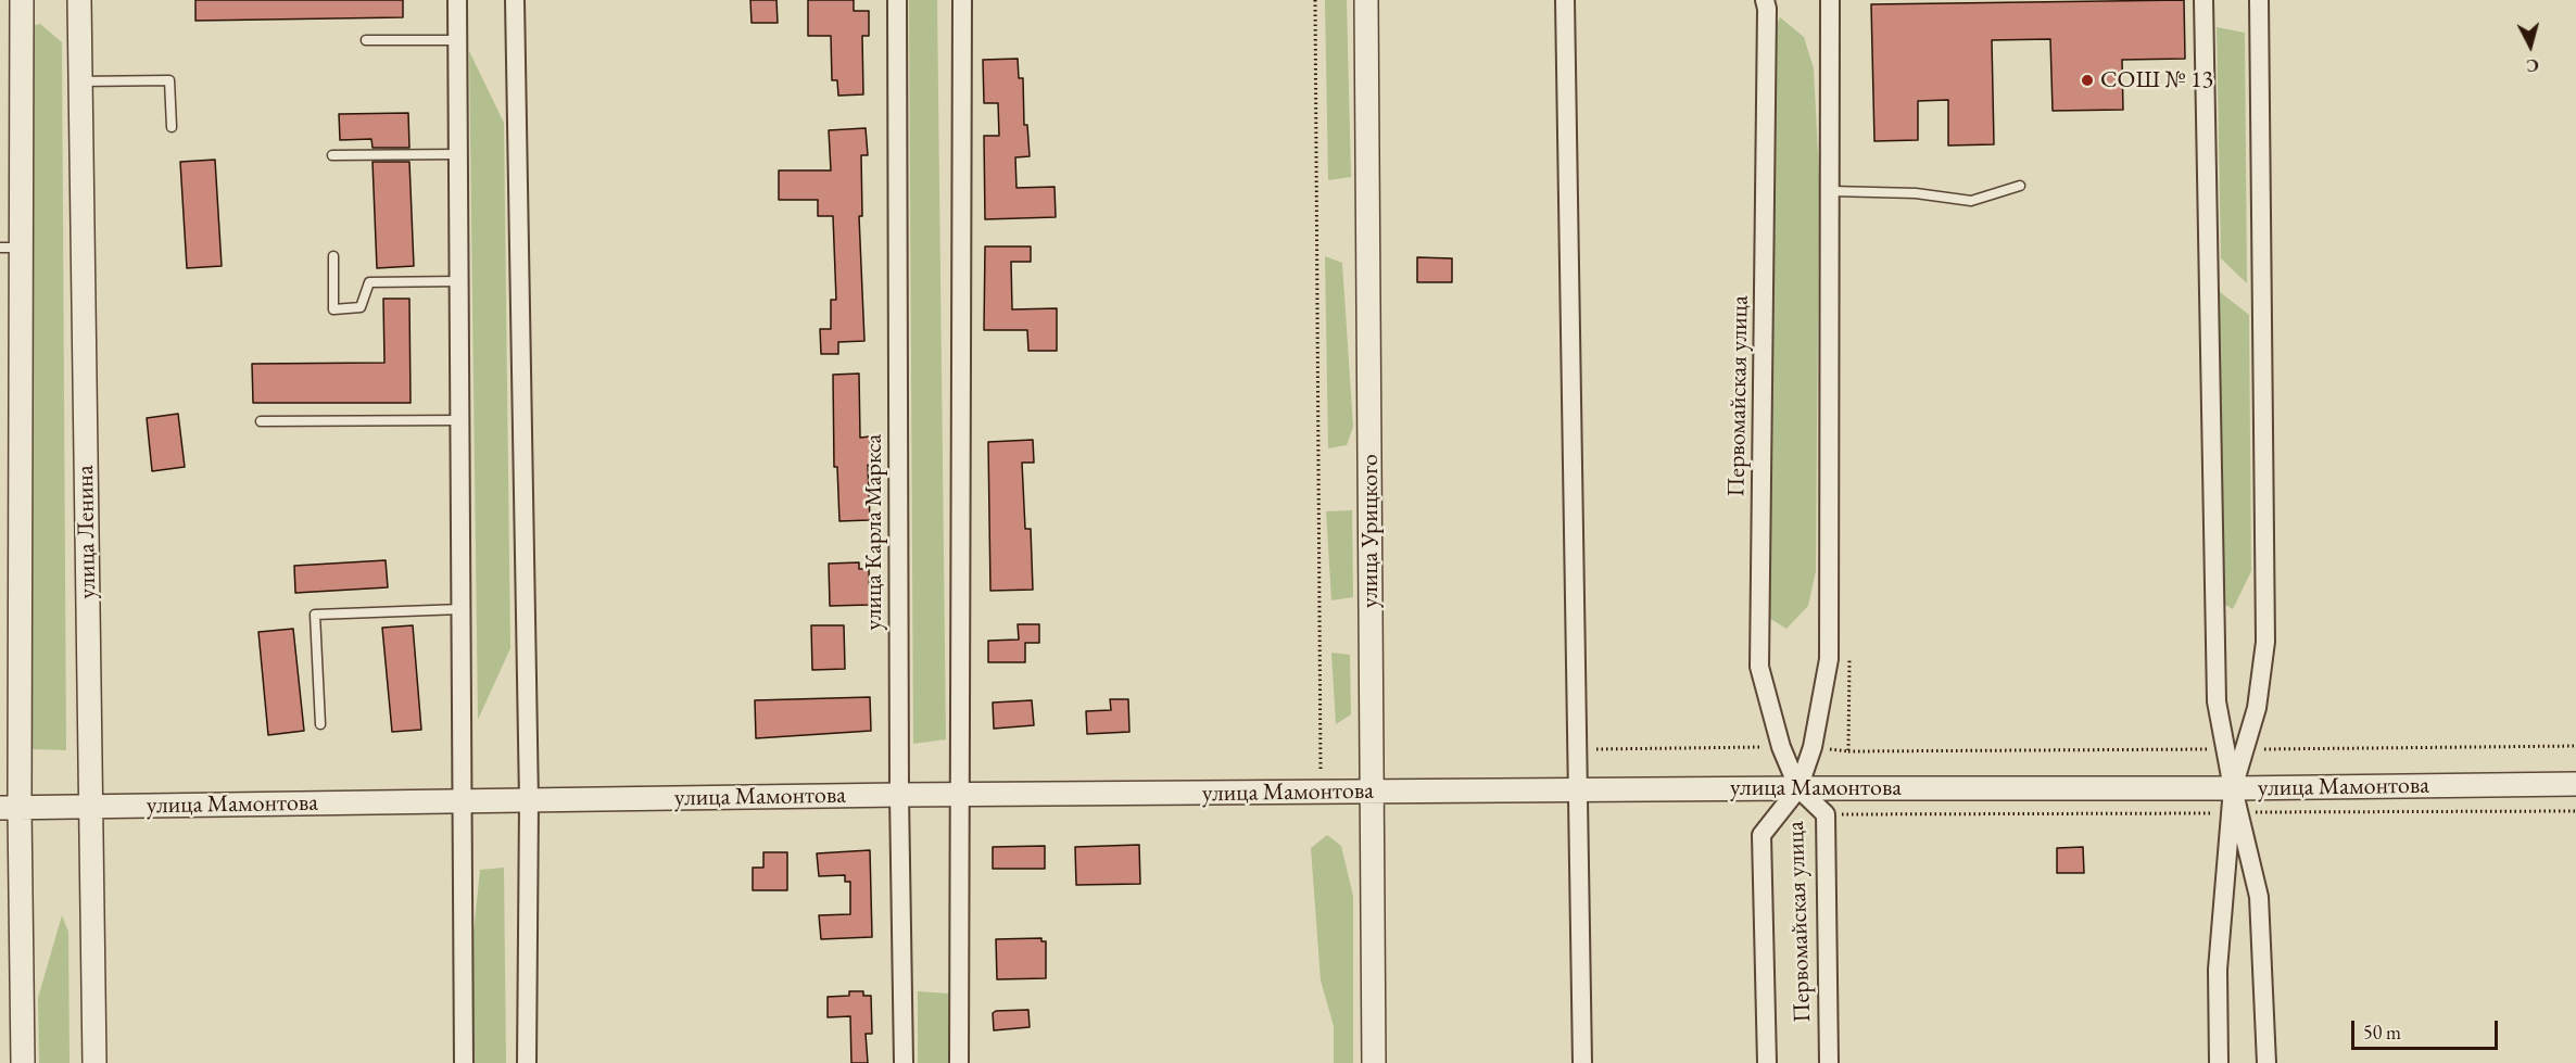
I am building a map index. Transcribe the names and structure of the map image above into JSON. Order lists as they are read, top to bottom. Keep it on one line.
{"streets":{"street":["Первомайская улица","улица Урицкого","улица Ленина","улица Карла Маркса","улица Мамонтова"]},"crossings":[["Первомайская улица","улица Мамонтова"],["улица Урицкого","улица Мамонтова"],["улица Ленина","улица Мамонтова"],["улица Карла Маркса","улица Мамонтова"]],"places":["СОШ № 13"],"scale_bar":"50 m","north":"bottom"}
